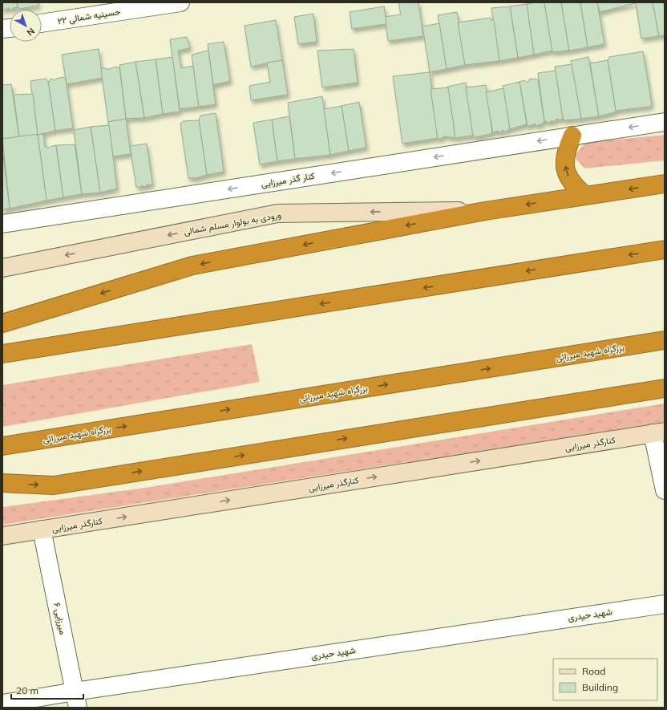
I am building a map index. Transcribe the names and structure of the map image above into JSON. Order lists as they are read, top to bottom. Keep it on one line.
{"streets":{"highway":["بزرگراه شهید میرزائی"],"main road":["ورودی به بولوار مسلم شمالی","کنارگذر میرزایی"],"street":["حسینیه شمالی ۲۲","کنار گذر میرزایی","شهید حیدری","میرزایی ۶"]},"crossings":[["کنارگذر میرزایی","میرزایی ۶"],["شهید حیدری","میرزایی ۶"]],"one_way":["کنار گذر میرزایی","ورودی به بولوار مسلم شمالی","کنارگذر میرزایی"],"legend":["Road","Building"],"scale_bar":"20 m","north":"bottom right"}
